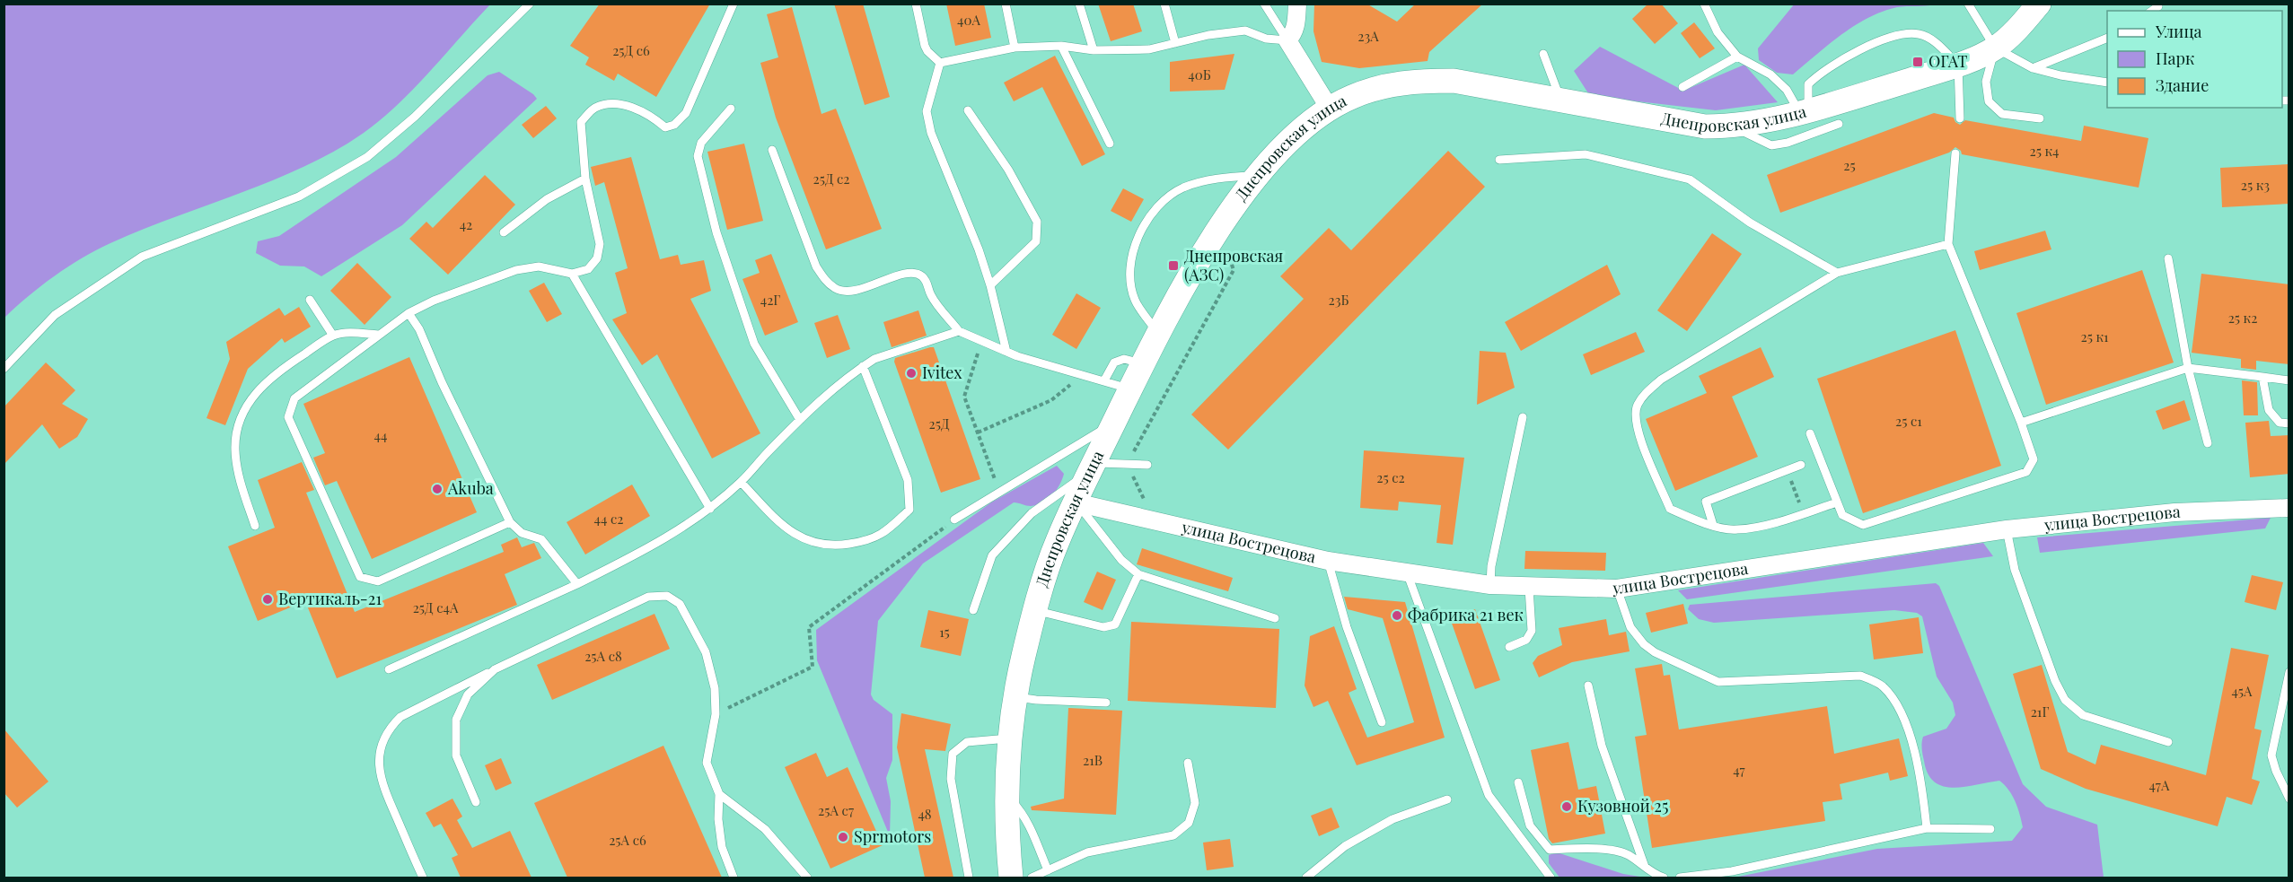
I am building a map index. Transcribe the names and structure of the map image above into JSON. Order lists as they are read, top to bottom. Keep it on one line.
{"streets":{"main road":["Днепровская улица"],"street":["улица Вострецова"]},"crossings":[["Днепровская улица","улица Вострецова"]],"places":{"transit":["ОГАТ","Днепровская (АЗС)"],"other":["Ivitex","Akuba","Вертикаль-21","Фабрика 21 век","Кузовной 25","Sprmotors"]},"house_numbers":["40А","23А","25Д с6","40Б","25 к4","25","25Д с2","25 к3","42","42Г","23Б","25 к2","25 к1","25 с1","25Д","44","25 с2","44 с2","25Д с4А","15","25А с8","45А","21Г","21В","47","47А","25А с7","48","25А с6"],"legend":["Улица","Парк","Здание"]}
